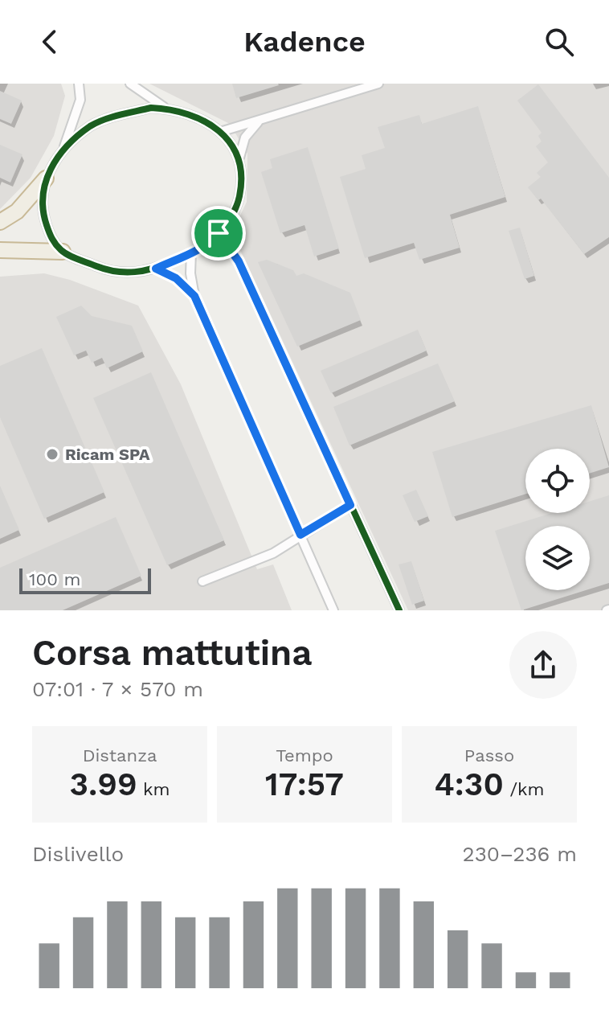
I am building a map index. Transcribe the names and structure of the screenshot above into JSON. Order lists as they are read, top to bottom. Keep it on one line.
{"places":["Ricam SPA"],"scale_bar":"100 m","page":{"header":"Kadence","scale":"100 m","heading":["Corsa mattutina","07:01 · 7 × 570 m"],"stats":[["Distanza","3.99 km"],["Tempo","17:57"],["Passo","4:30 /km"]],"chart":["Dislivello","230–236 m"]}}
